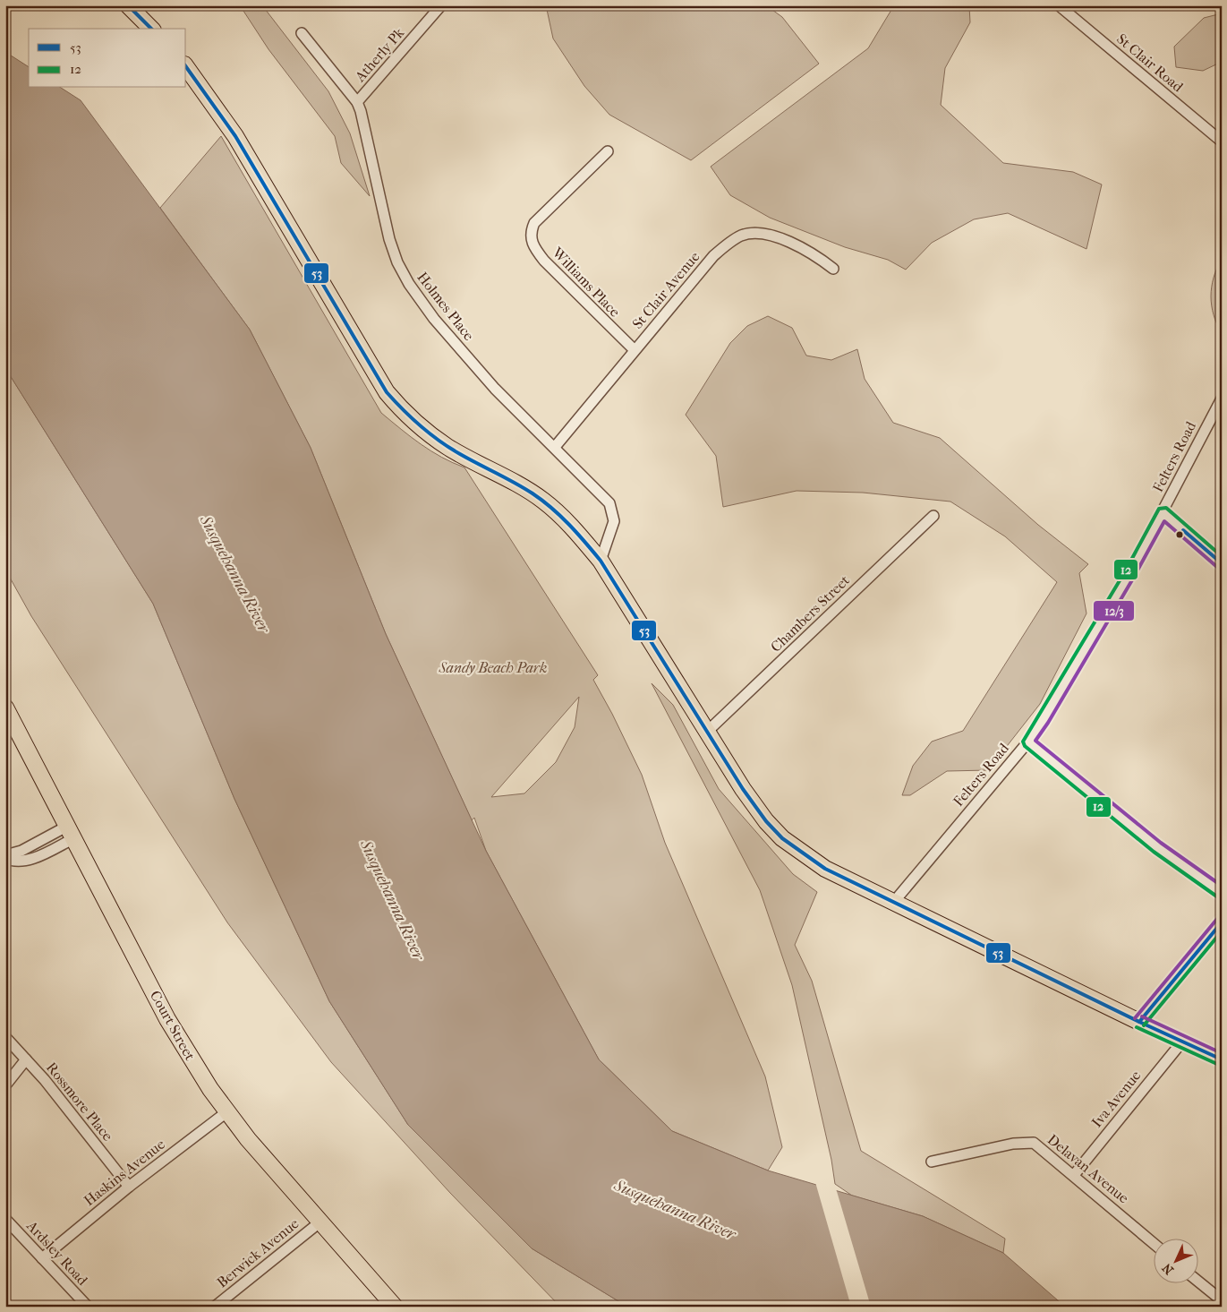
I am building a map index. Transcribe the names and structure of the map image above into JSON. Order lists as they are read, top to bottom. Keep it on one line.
{"streets":{"main road":["Court Street"],"street":["Atherly Pk","St Clair Road","Williams Place","St Clair Avenue","Holmes Place","Felters Road","Chambers Street","Iva Avenue","Rossmore Place","Delavan Avenue","Haskins Avenue","Ardsley Road","Berwick Avenue"]},"crossings":[["Atherly Pk","Holmes Place"],["Williams Place","St Clair Avenue"],["St Clair Avenue","Holmes Place"],["Court Street","Haskins Avenue"],["Court Street","Berwick Avenue"],["Iva Avenue","Delavan Avenue"],["Rossmore Place","Haskins Avenue"],["Haskins Avenue","Ardsley Road"]],"water":["Susquehanna River"],"parks":["Sandy Beach Park"],"lines":["transit line 53","transit line 12","transit line 12/3"],"legend":["53","12"],"north":"bottom left"}
